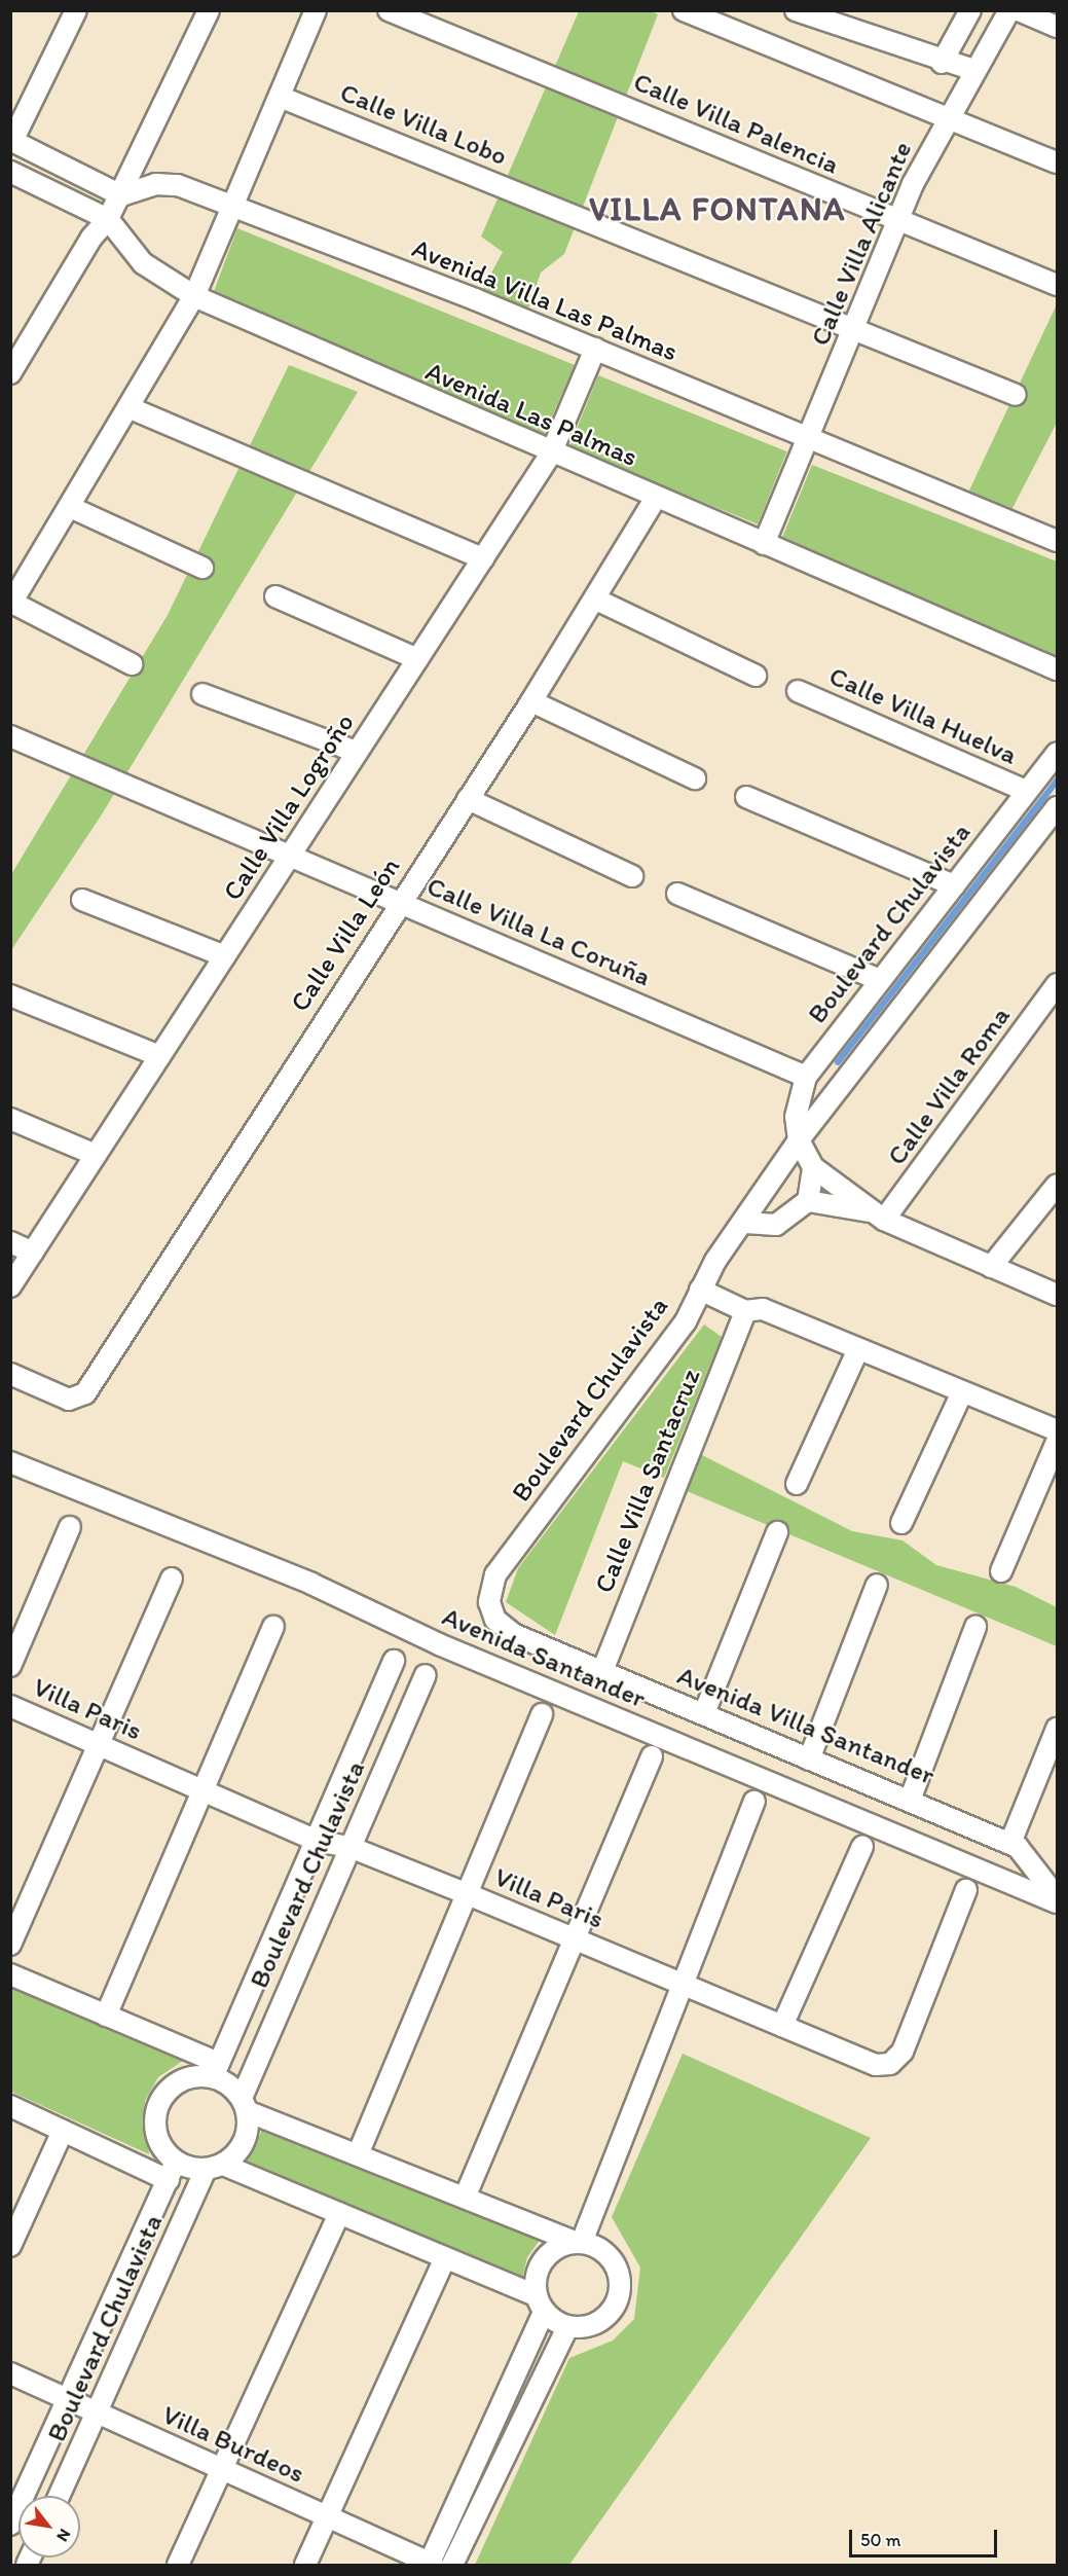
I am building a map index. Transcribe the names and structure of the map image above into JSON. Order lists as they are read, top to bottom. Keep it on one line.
{"streets":{"street":["Calle Villa Palencia","Calle Villa Lobo","Calle Villa Alicante","Avenida Villa Las Palmas","Avenida Las Palmas","Calle Villa Huelva","Calle Villa Logroño","Boulevard Chulavista","Calle Villa La Coruña","Calle Villa León","Calle Villa Roma","Calle Villa Santacruz","Avenida Santander","Villa Paris","Avenida Villa Santander","Villa Burdeos"]},"crossings":[["Calle Villa Palencia","Calle Villa Alicante"],["Calle Villa Lobo","Calle Villa Alicante"],["Calle Villa Alicante","Avenida Villa Las Palmas"],["Calle Villa Alicante","Avenida Las Palmas"],["Avenida Villa Las Palmas","Calle Villa Logroño"],["Avenida Las Palmas","Calle Villa Logroño"],["Avenida Las Palmas","Calle Villa León"],["Calle Villa Huelva","Boulevard Chulavista"],["Calle Villa Logroño","Calle Villa La Coruña"],["Boulevard Chulavista","Calle Villa La Coruña"],["Boulevard Chulavista","Avenida Santander"],["Boulevard Chulavista","Villa Paris"],["Boulevard Chulavista","Villa Burdeos"],["Calle Villa La Coruña","Calle Villa León"],["Calle Villa Santacruz","Avenida Villa Santander"],["Avenida Santander","Avenida Villa Santander"]],"districts":["VILLA FONTANA"],"scale_bar":"50 m","north":"bottom right"}
